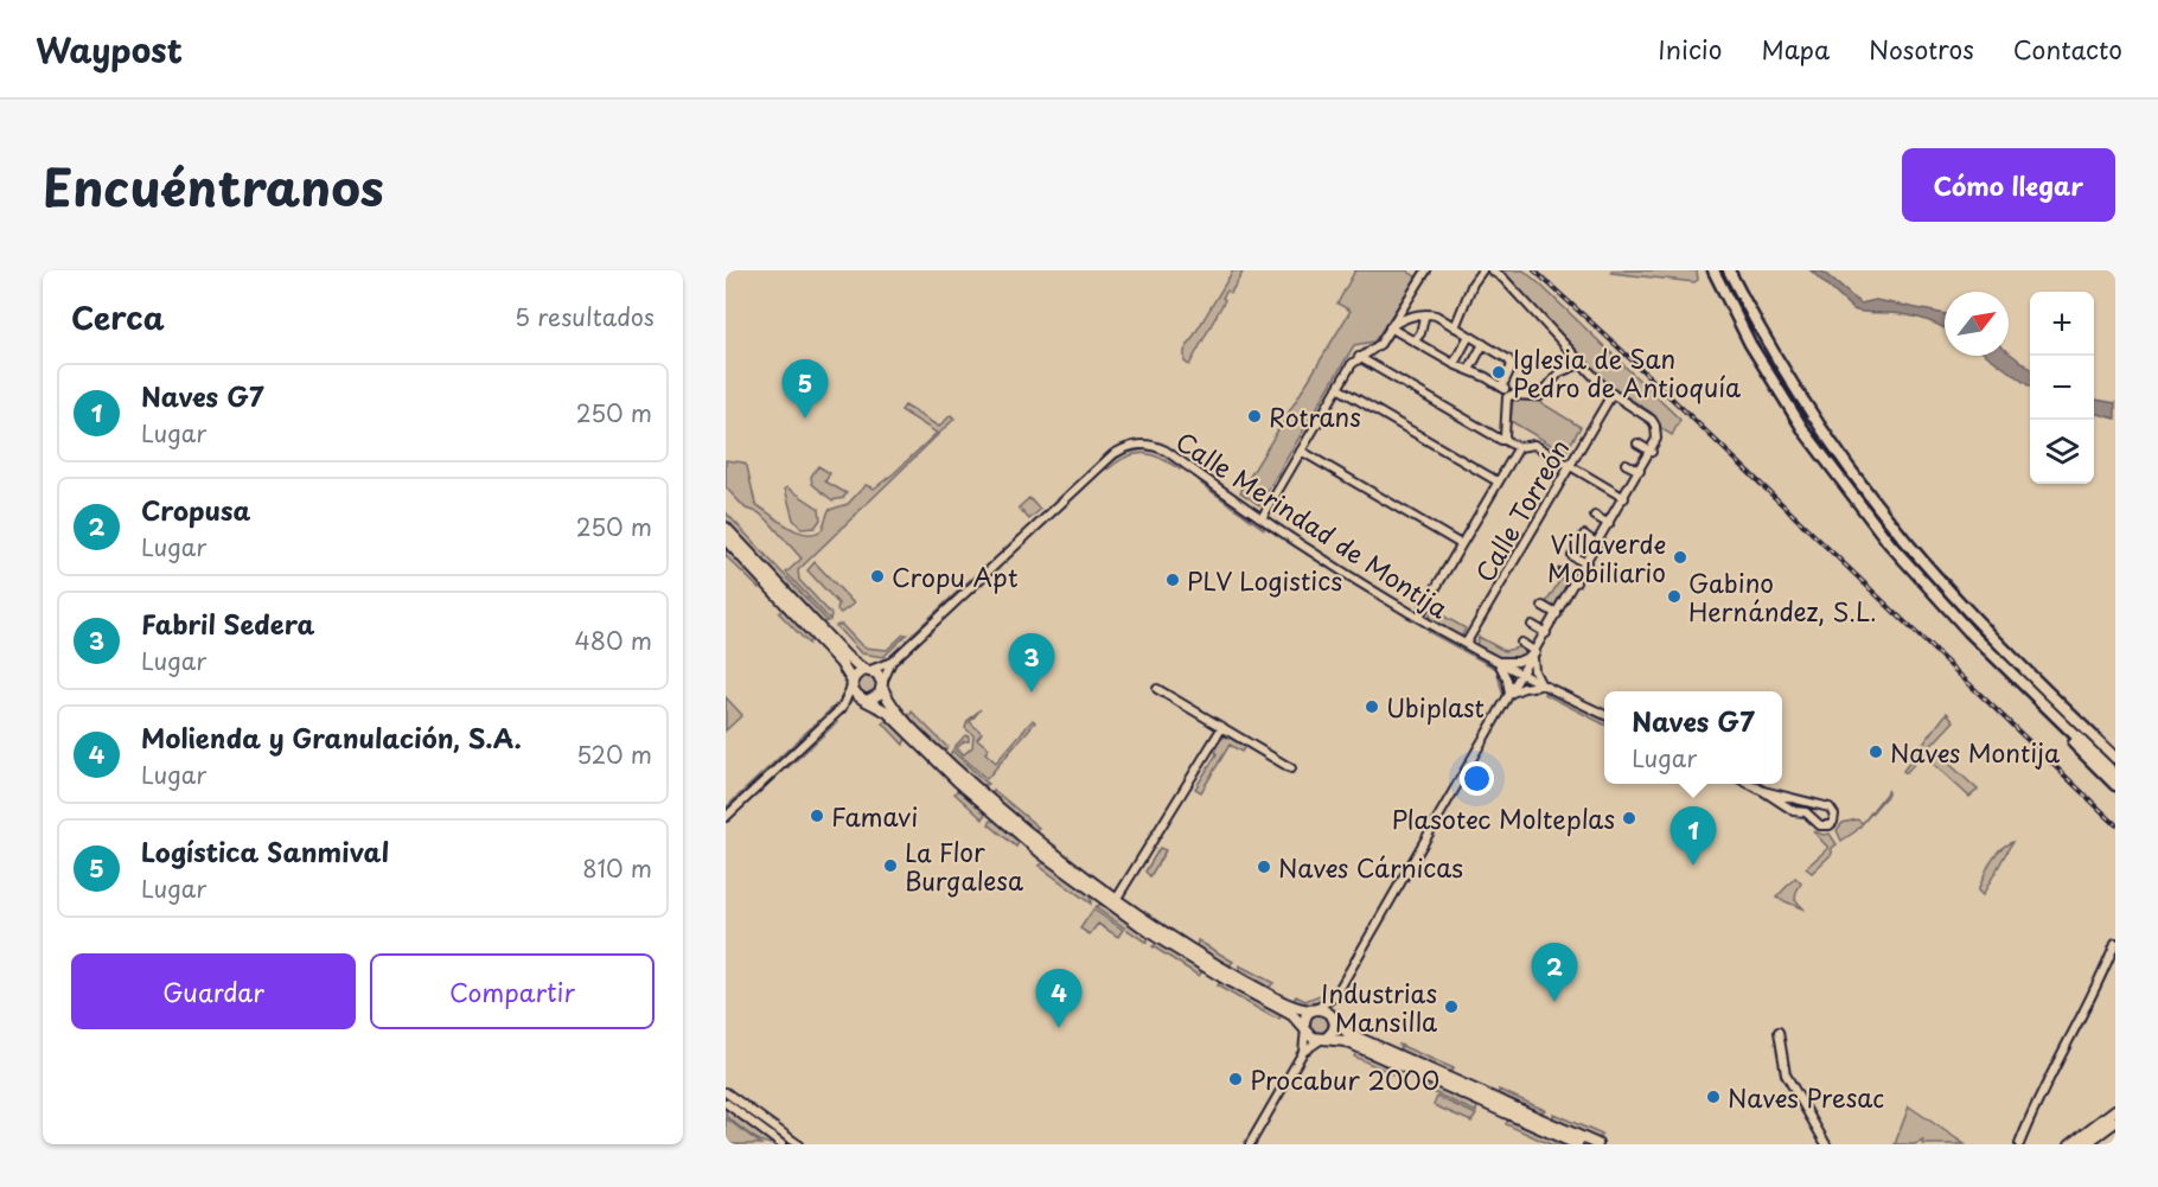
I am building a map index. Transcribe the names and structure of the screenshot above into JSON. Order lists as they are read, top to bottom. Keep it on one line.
{"streets":{"street":["Calle Torreón","Calle Merindad de Montija"]},"crossings":[["Calle Torreón","Calle Merindad de Montija"]],"places":["Iglesia de San Pedro de Antioquía","Rotrans","Villaverde Mobiliario","Cropu Apt","PLV Logistics","Gabino Hernández, S.L.","Ubiplast","Naves Montija","Famavi","Plasotec Molteplas","La Flor Burgalesa","Naves Cárnicas","Industrias Mansilla","Procabur 2000","Naves Presac"],"north":"top right","page":{"header":"Waypost","nav":["Inicio","Mapa","Nosotros","Contacto"],"title":"Encuéntranos","buttons":["Cómo llegar",["Guardar","Compartir"]],"heading":["Cerca","5 resultados"],"map_buttons":["+","−"],"pins":["5","3","1","2","4"],"list":[{"mark":"1","name":"Naves G7","note":"Lugar","value":"250 m"},{"mark":"2","name":"Cropusa","note":"Lugar","value":"250 m"},{"mark":"3","name":"Fabril Sedera","note":"Lugar","value":"480 m"},{"mark":"4","name":"Molienda y Granulación, S.A.","note":"Lugar","value":"520 m"},{"mark":"5","name":"Logística Sanmival","note":"Lugar","value":"810 m"}],"popup":["Naves G7","Lugar"]}}
